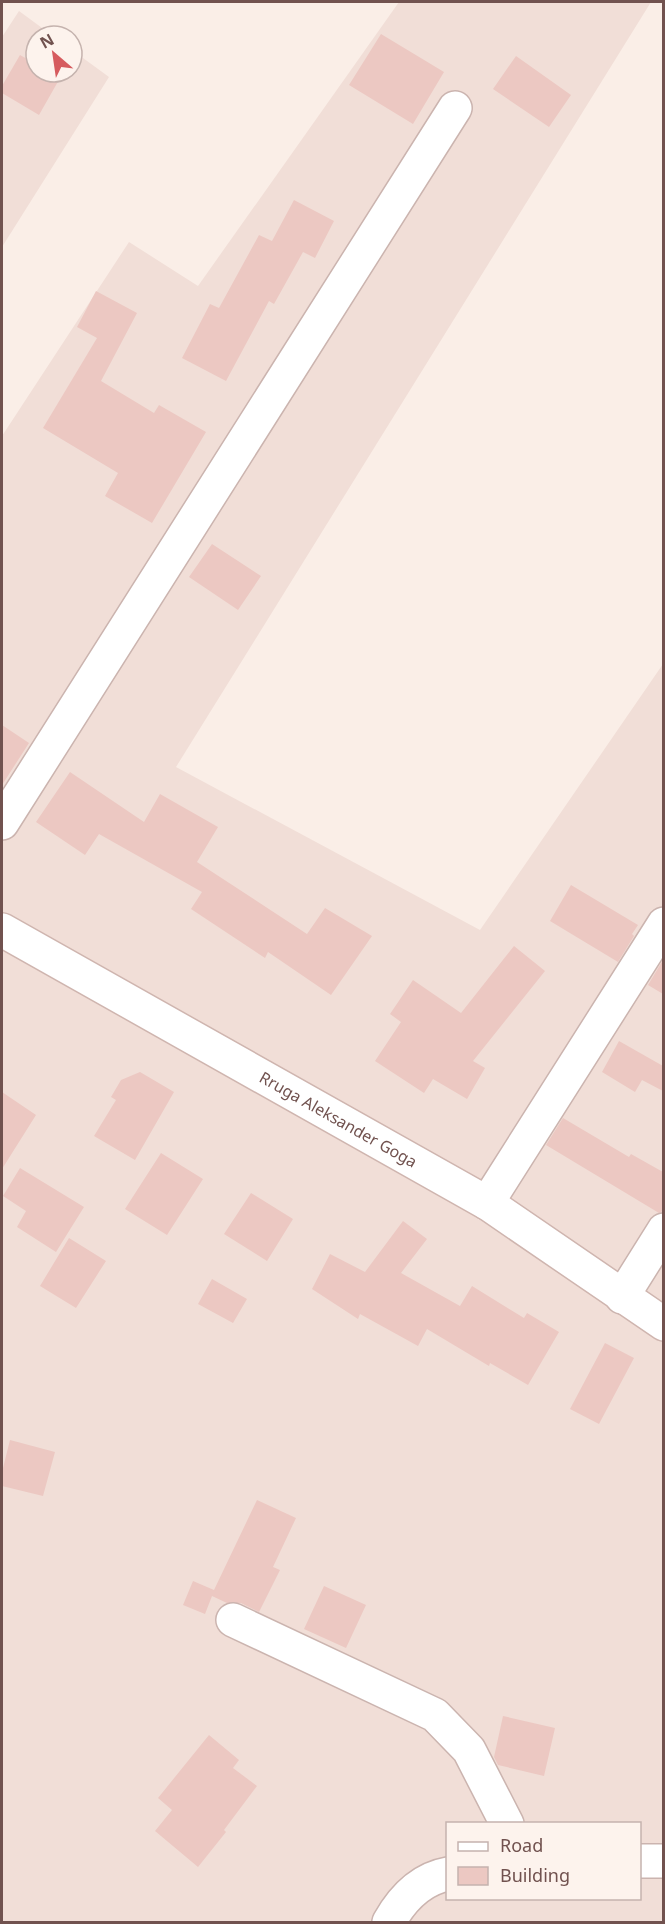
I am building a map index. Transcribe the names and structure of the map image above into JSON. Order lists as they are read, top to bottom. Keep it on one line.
{"streets":{"street":["Rruga Aleksander Goga"]},"legend":["Road","Building"],"north":"top left"}
